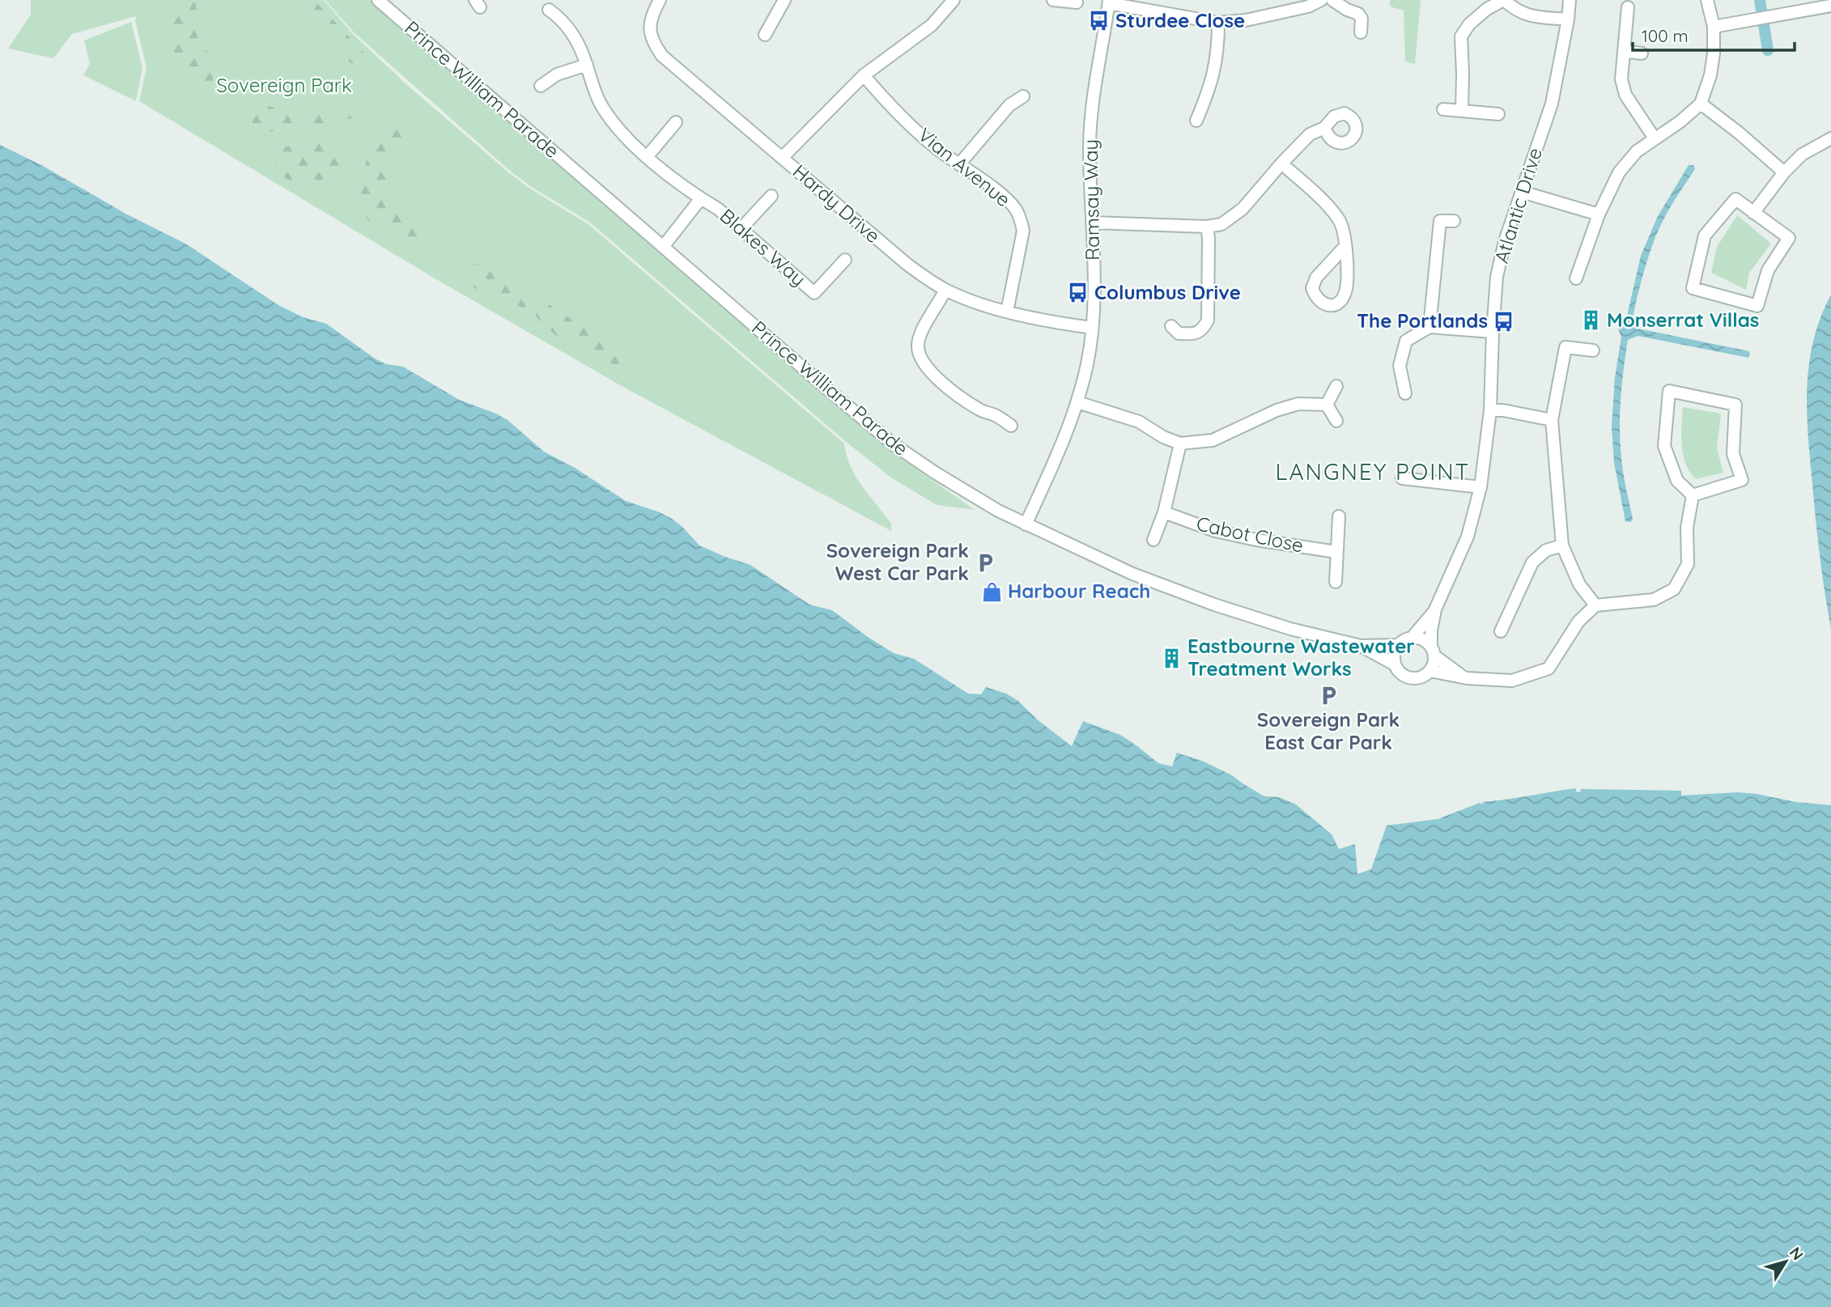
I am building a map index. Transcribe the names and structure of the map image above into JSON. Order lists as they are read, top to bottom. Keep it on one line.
{"streets":{"street":["Prince William Parade","Vian Avenue","Ramsay Way","Hardy Drive","Atlantic Drive","Blakes Way","Cabot Close"]},"crossings":[["Prince William Parade","Ramsay Way"],["Prince William Parade","Atlantic Drive"],["Prince William Parade","Blakes Way"],["Vian Avenue","Hardy Drive"],["Ramsay Way","Hardy Drive"]],"districts":["LANGNEY POINT"],"parks":["Sovereign Park"],"places":{"bus stop":["Sturdee Close","Columbus Drive","The Portlands"],"building":["Monserrat Villas","Eastbourne Wastewater Treatment Works"],"parking":["Sovereign Park West Car Park","Sovereign Park East Car Park"],"shop":["Harbour Reach"]},"scale_bar":"100 m","north":"top right"}
